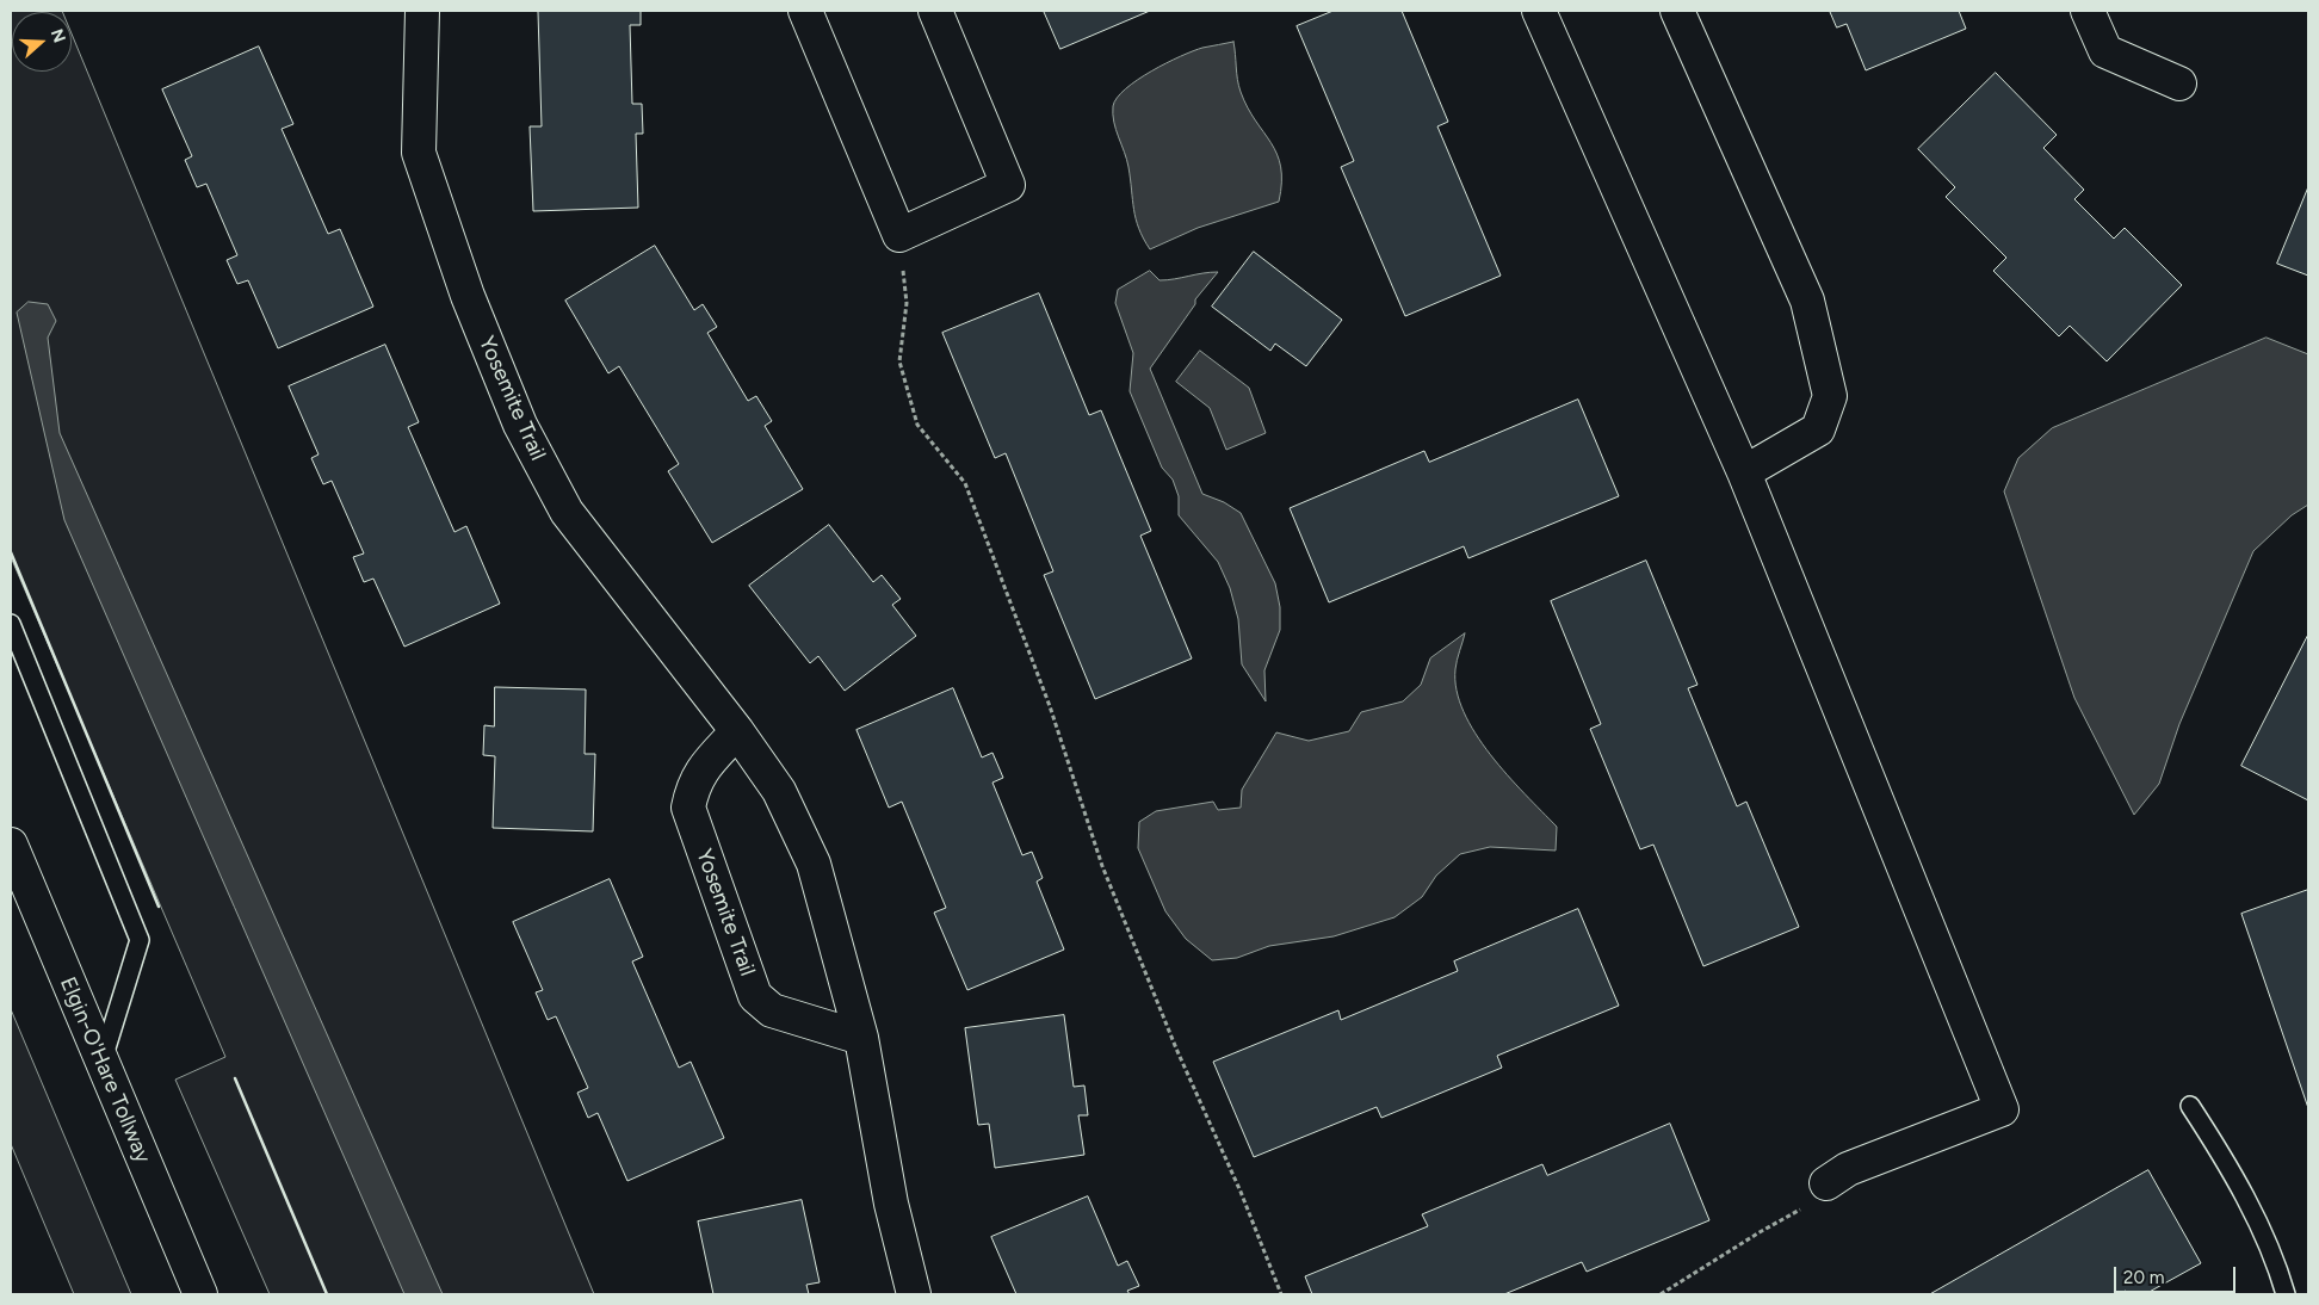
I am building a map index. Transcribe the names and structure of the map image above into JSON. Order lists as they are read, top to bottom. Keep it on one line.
{"streets":{"main road":["Yosemite Trail","Elgin-O'Hare Tollway"]},"scale_bar":"20 m","north":"right"}
